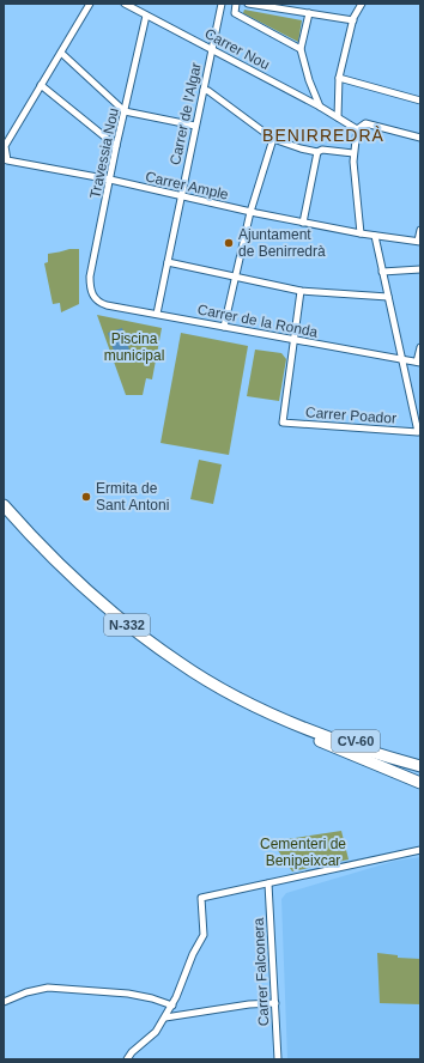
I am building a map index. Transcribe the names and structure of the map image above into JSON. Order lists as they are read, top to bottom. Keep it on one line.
{"streets":{"highway":["N-332","CV-60"],"street":["Carrer Nou","Carrer de l'Algar","Travessia Nou","Carrer Ample","Carrer de la Ronda","Carrer Poador","Carrer Falconera"]},"crossings":[["Carrer Nou","Carrer de l'Algar"],["Carrer Nou","Travessia Nou"],["Carrer de l'Algar","Carrer Ample"],["Carrer de l'Algar","Carrer de la Ronda"],["Travessia Nou","Carrer Ample"],["Travessia Nou","Carrer de la Ronda"],["Carrer de la Ronda","Carrer Poador"],["N-332","CV-60"]],"districts":["BENIRREDRÀ"],"parks":["Piscina municipal","Cementeri de Benipeixcar"],"places":["Ajuntament de Benirredrà","Ermita de Sant Antoni"]}
